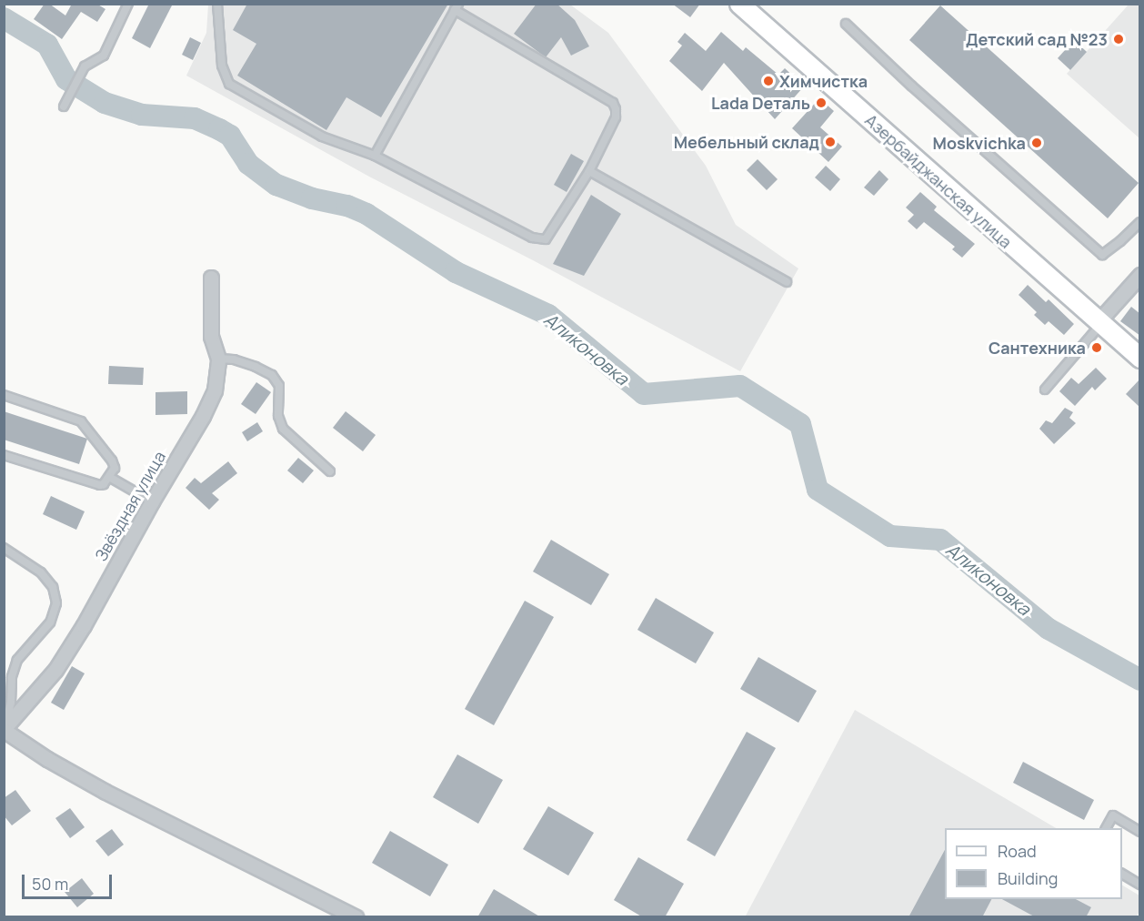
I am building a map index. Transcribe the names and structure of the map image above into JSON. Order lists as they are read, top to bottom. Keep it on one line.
{"streets":{"main road":["Азербайджанская улица"],"street":["Звёздная улица"]},"water":["Аликоновка"],"places":["Детский сад №23","Химчистка","Lada Dеталь","Мебельный склад","Moskvichka","Сантехника"],"legend":["Road","Building"],"scale_bar":"50 m"}
